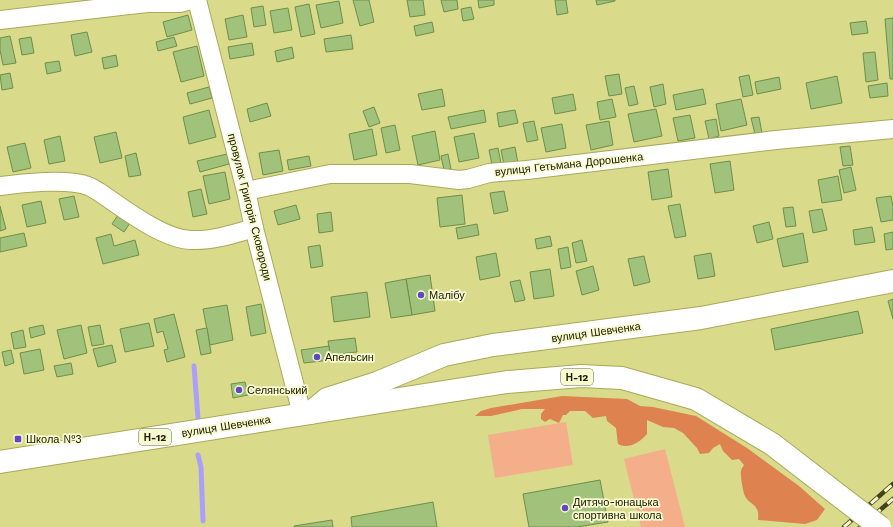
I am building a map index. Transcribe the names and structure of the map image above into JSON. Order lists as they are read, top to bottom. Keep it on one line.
{"streets":{"main road":["вулиця Шевченка","Н-12"],"street":["вулиця Гетьмана Дорошенка","провулок Григорія Сковороди"]},"crossings":[["вулиця Гетьмана Дорошенка","провулок Григорія Сковороди"],["провулок Григорія Сковороди","вулиця Шевченка"]],"places":{"other":["Малібу","Апельсин","Селянський","Дитячо-юнацька спортивна школа"],"transit":["Школа №3"]}}
